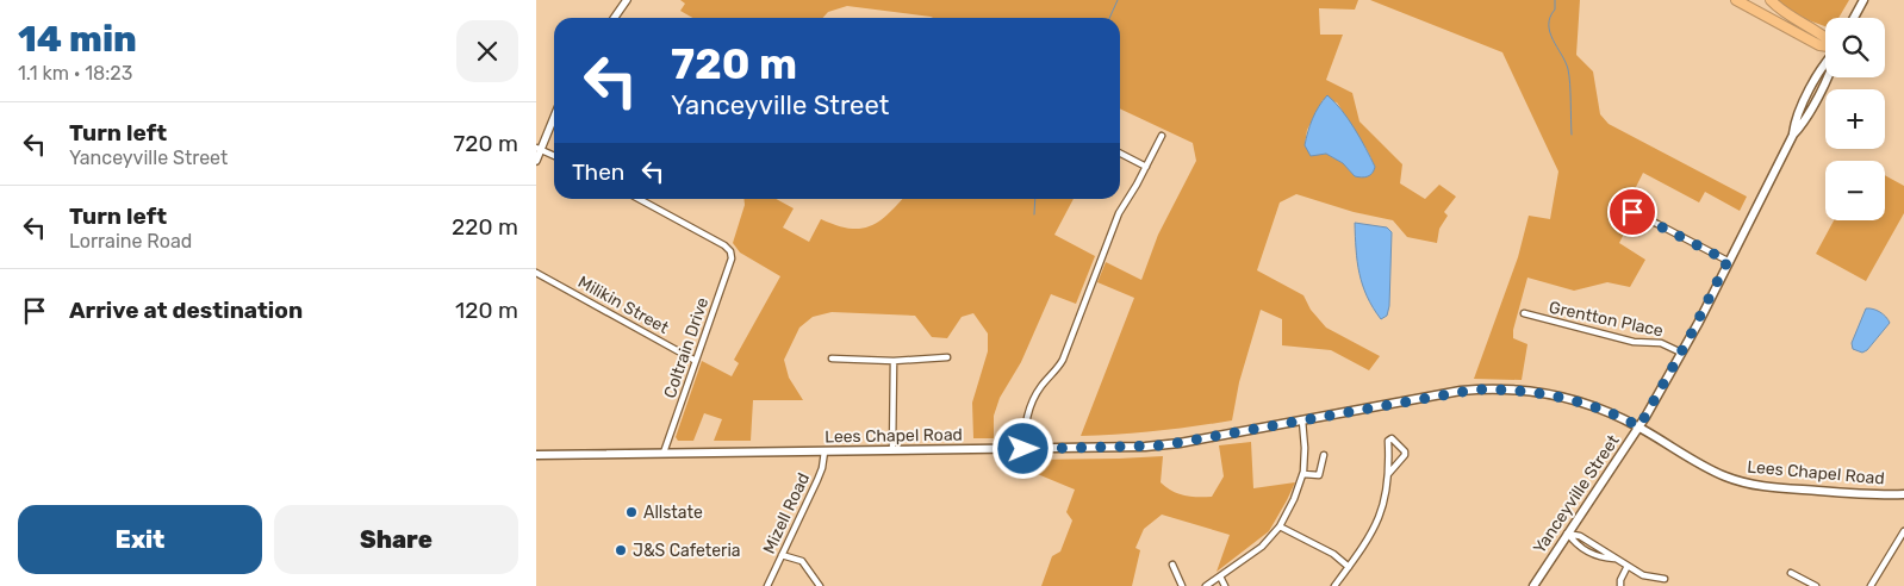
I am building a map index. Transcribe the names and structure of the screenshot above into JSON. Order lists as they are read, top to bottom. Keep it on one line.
{"streets":{"main road":["Lees Chapel Road","Yanceyville Street"],"street":["Milikin Street","Grentton Place","Coltrain Drive","Mizell Road"]},"crossings":[["Milikin Street","Coltrain Drive"],["Grentton Place","Yanceyville Street"],["Coltrain Drive","Lees Chapel Road"],["Lees Chapel Road","Yanceyville Street"],["Lees Chapel Road","Mizell Road"]],"places":["Allstate","J&S Cafeteria"],"page":{"heading":["14 min","1.1 km · 18:23"],"map_buttons":["+","−"],"turn":["720 m","Yanceyville Street"],"list":[{"name":"Turn left","note":"Yanceyville Street","value":"720 m"},{"name":"Turn left","note":"Lorraine Road","value":"220 m"},{"name":"Arrive at destination","value":"120 m"}],"then":"Then","buttons":["Exit","Share"]}}
